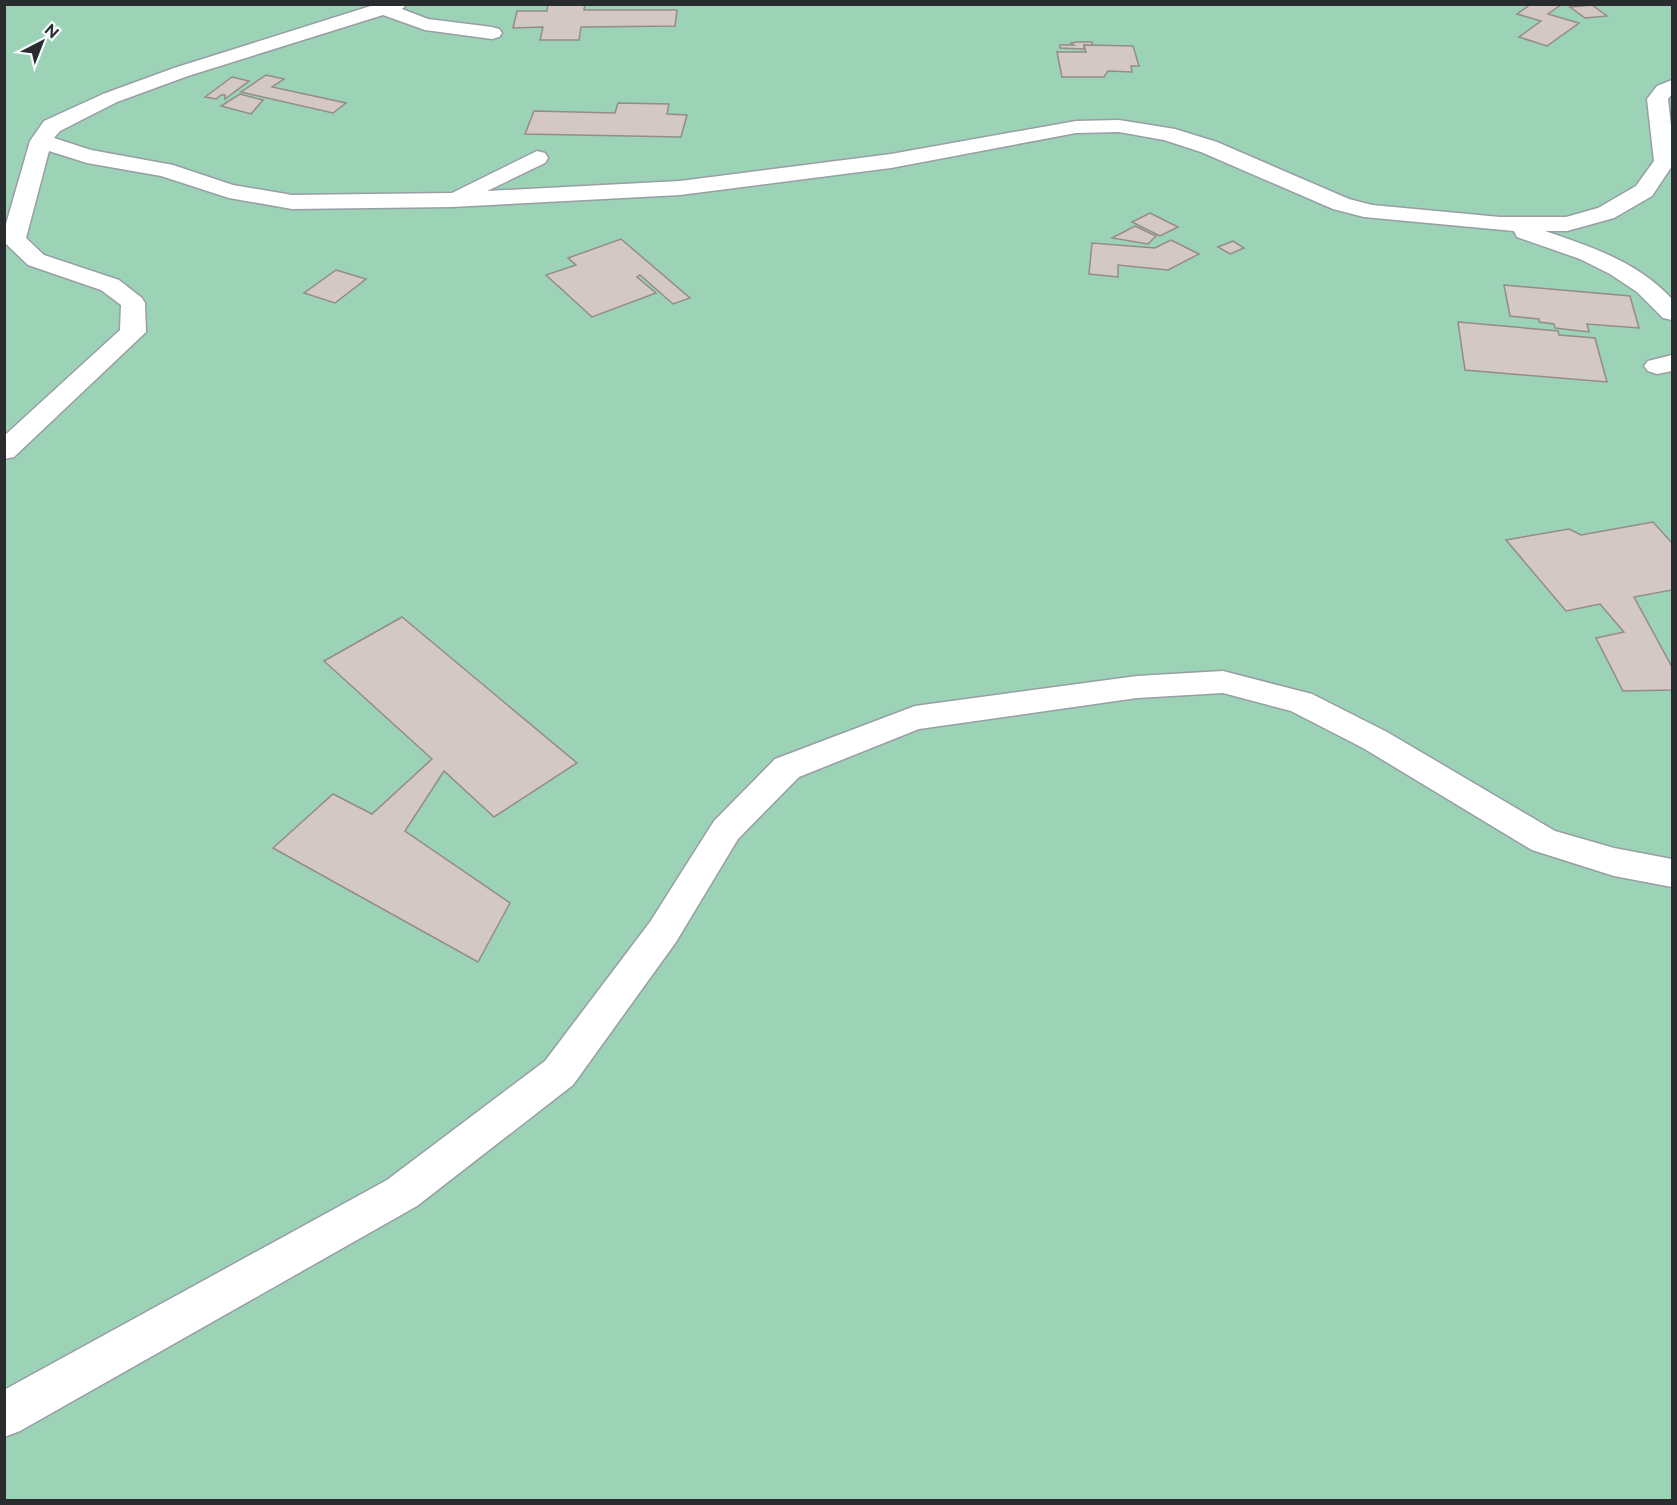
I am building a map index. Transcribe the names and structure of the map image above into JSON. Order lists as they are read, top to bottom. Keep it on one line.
{"north":"top right"}
